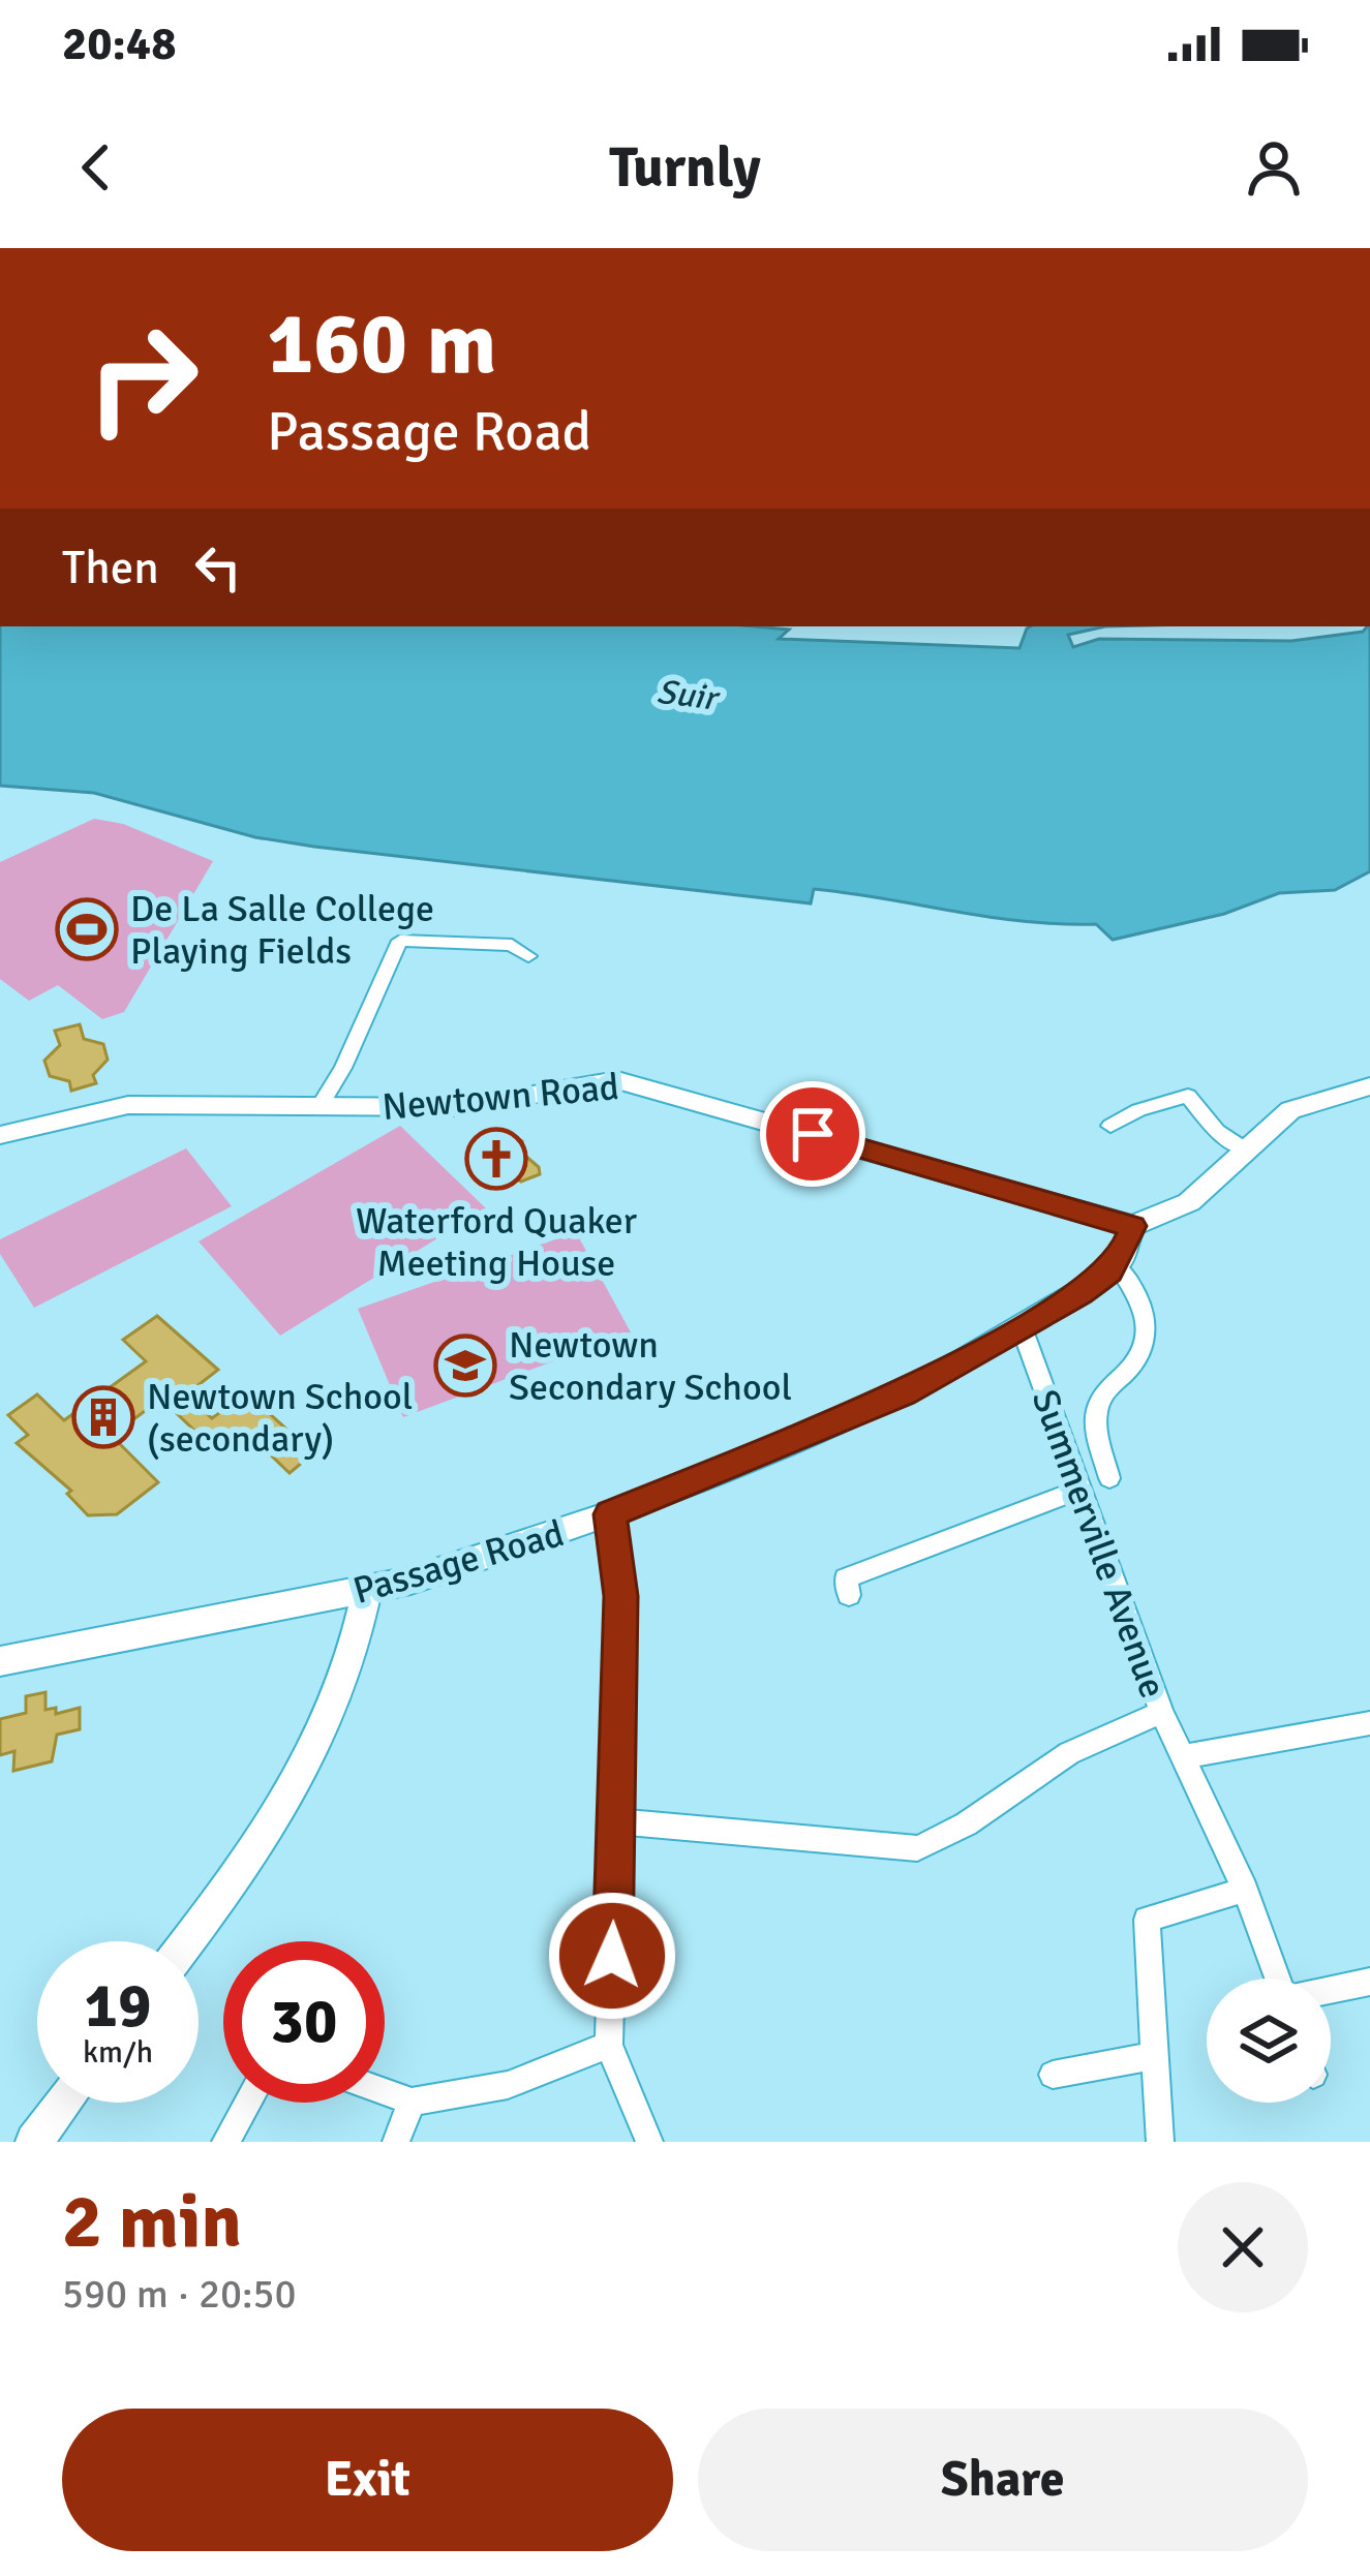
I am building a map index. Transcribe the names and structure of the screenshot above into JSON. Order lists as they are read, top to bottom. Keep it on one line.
{"streets":{"main road":["Newtown Road","Passage Road"],"street":["Summerville Avenue"]},"crossings":[["Newtown Road","Passage Road"],["Summerville Avenue","Passage Road"]],"water":["Suir"],"places":{"sports":["De La Salle College Playing Fields"],"church":["Waterford Quaker Meeting House"],"school or university":["Newtown Secondary School"],"building":["Newtown School (secondary)"]},"page":{"status":"20:48","header":"Turnly","turn":["160 m","Passage Road"],"then":"Then","speed":"19 km/h","limit":"30","heading":["2 min","590 m · 20:50"],"buttons":["Exit","Share"]}}
